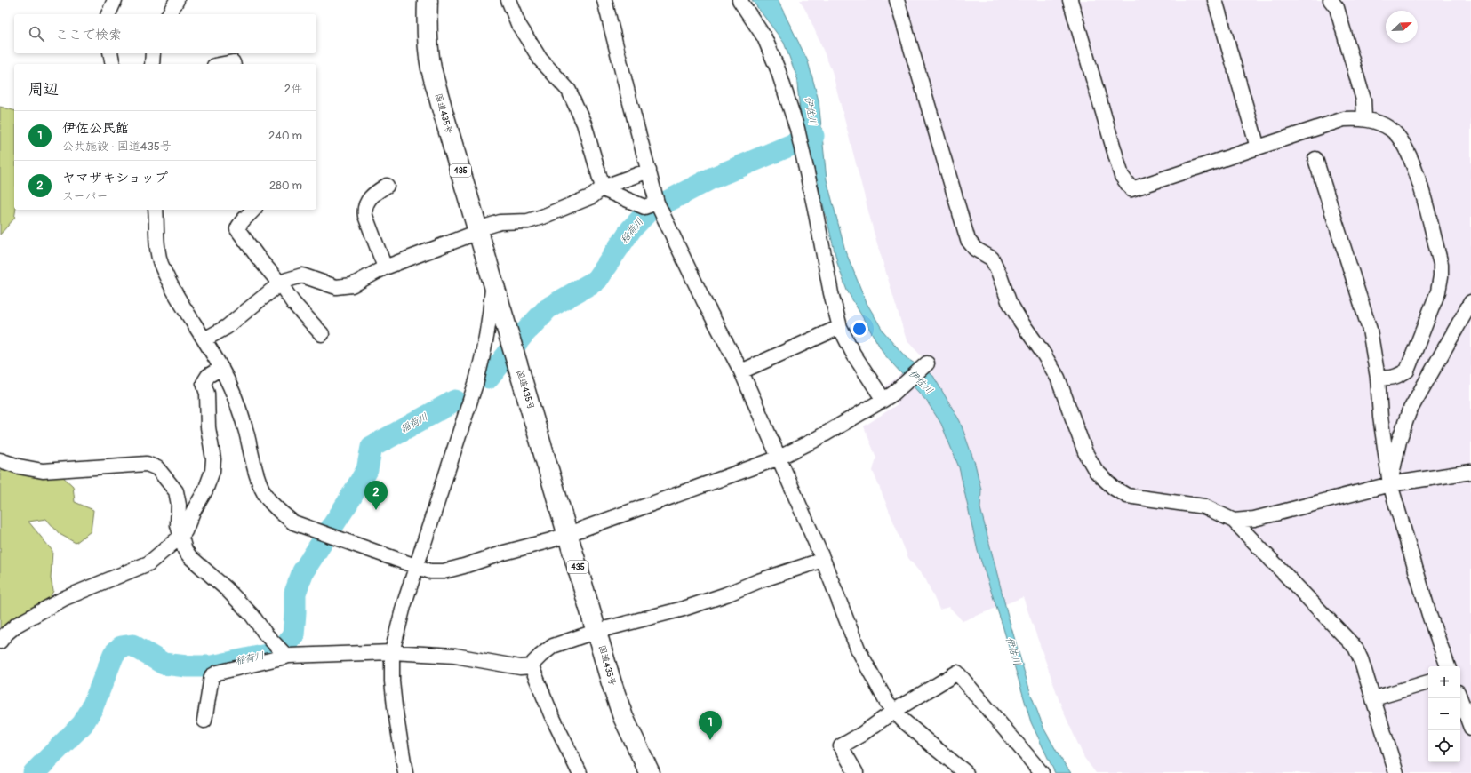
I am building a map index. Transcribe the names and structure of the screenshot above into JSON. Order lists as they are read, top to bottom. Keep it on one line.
{"streets":{"highway":["国道435号","435"]},"water":["伊佐川","稲荷川"],"north":"top right","page":{"search":"ここで検索","heading":["周辺","2件"],"list":[{"mark":"1","name":"伊佐公民館","note":"公共施設 · 国道435号","value":"240 m"},{"mark":"2","name":"ヤマザキショップ","note":"スーパー","value":"280 m"}],"pins":["2","1"],"map_buttons":["+","−"]}}
